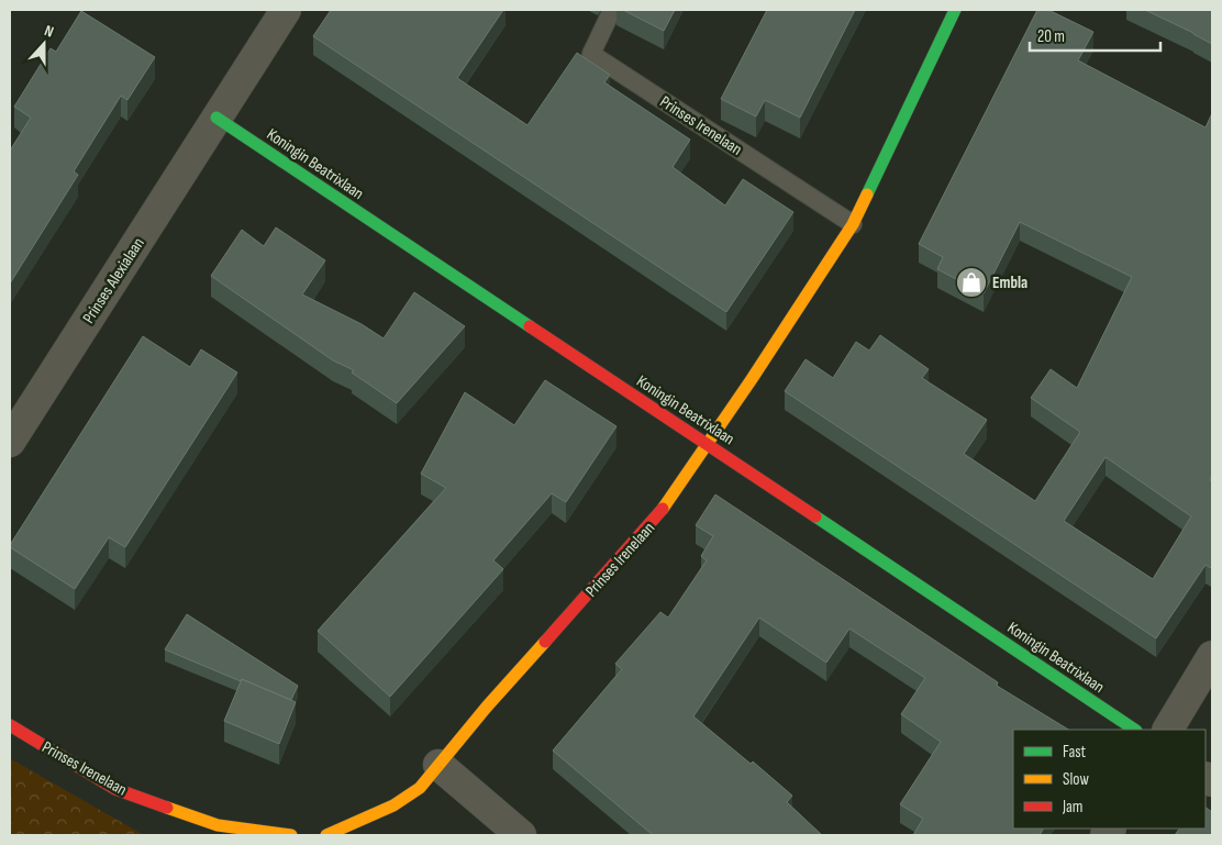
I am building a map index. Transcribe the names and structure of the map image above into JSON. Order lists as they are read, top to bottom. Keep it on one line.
{"streets":{"street":["Prinses Irenelaan","Koningin Beatrixlaan","Prinses Alexialaan"]},"crossings":[["Prinses Irenelaan","Koningin Beatrixlaan"],["Koningin Beatrixlaan","Prinses Alexialaan"]],"places":{"shop":["Embla"]},"legend":["Fast","Slow","Jam"],"scale_bar":"20 m","north":"top"}
